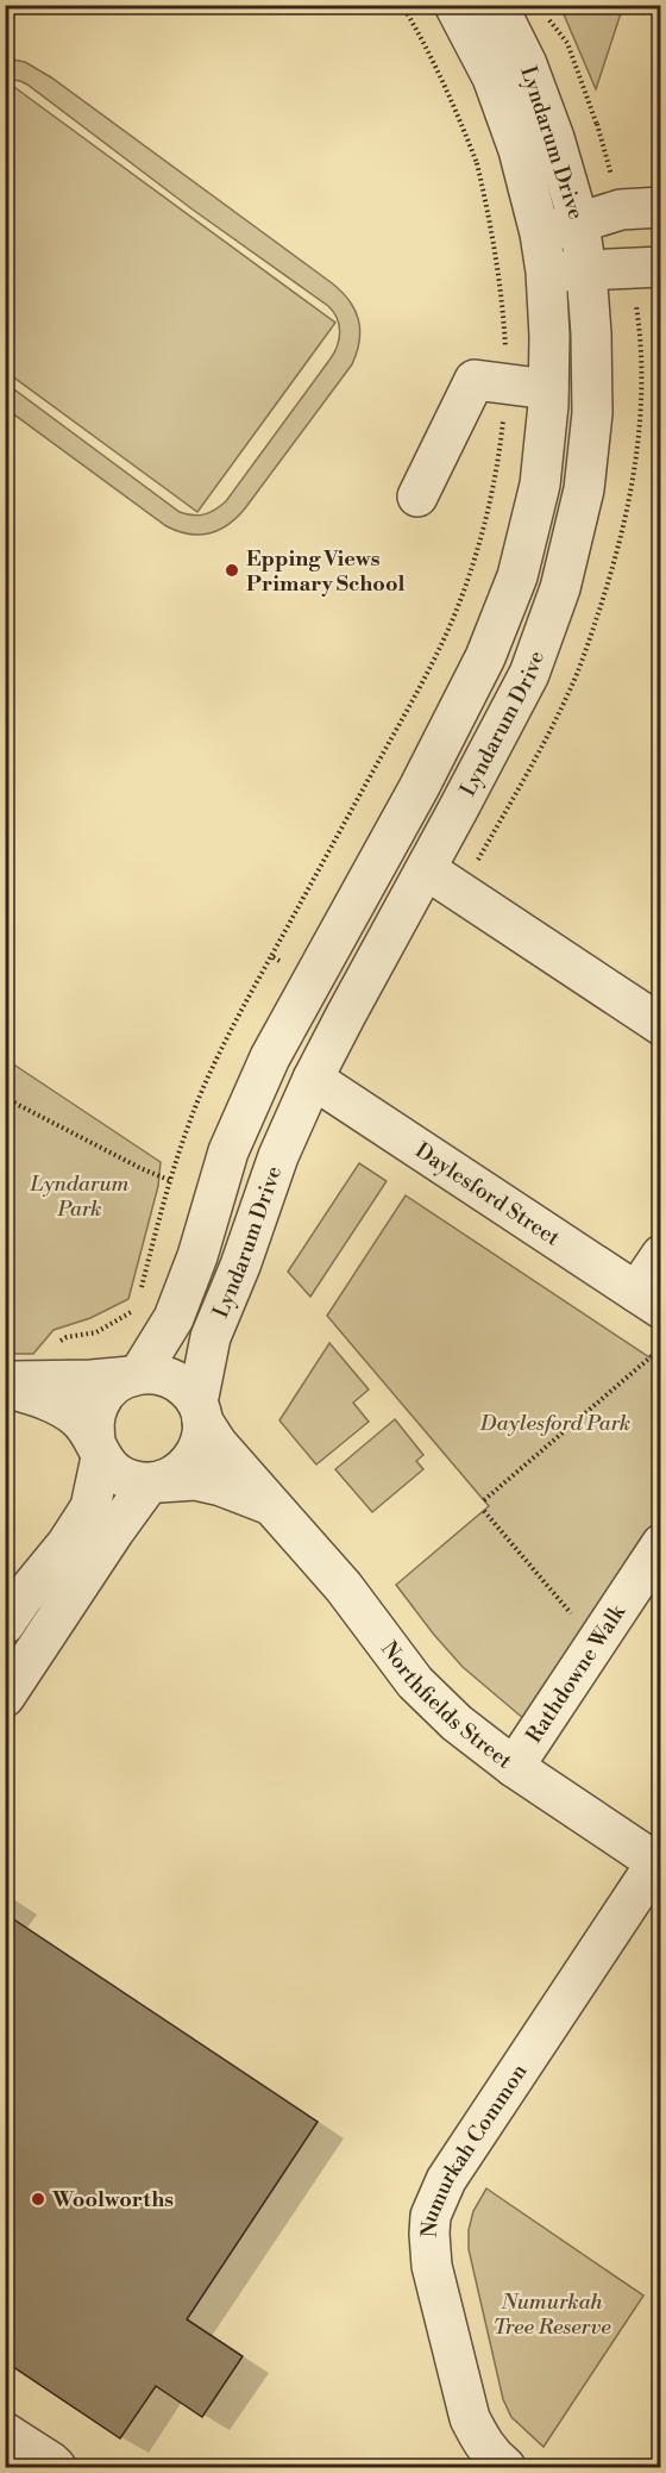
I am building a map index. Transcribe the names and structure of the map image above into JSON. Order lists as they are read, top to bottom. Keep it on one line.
{"streets":{"street":["Lyndarum Drive","Daylesford Street","Rathdowne Walk","Northfields Street","Numurkah Common"]},"crossings":[["Lyndarum Drive","Daylesford Street"],["Lyndarum Drive","Northfields Street"],["Rathdowne Walk","Northfields Street"],["Northfields Street","Numurkah Common"]],"parks":["Lyndarum Park","Daylesford Park","Numurkah Tree Reserve"],"places":["Epping Views Primary School","Woolworths"]}
